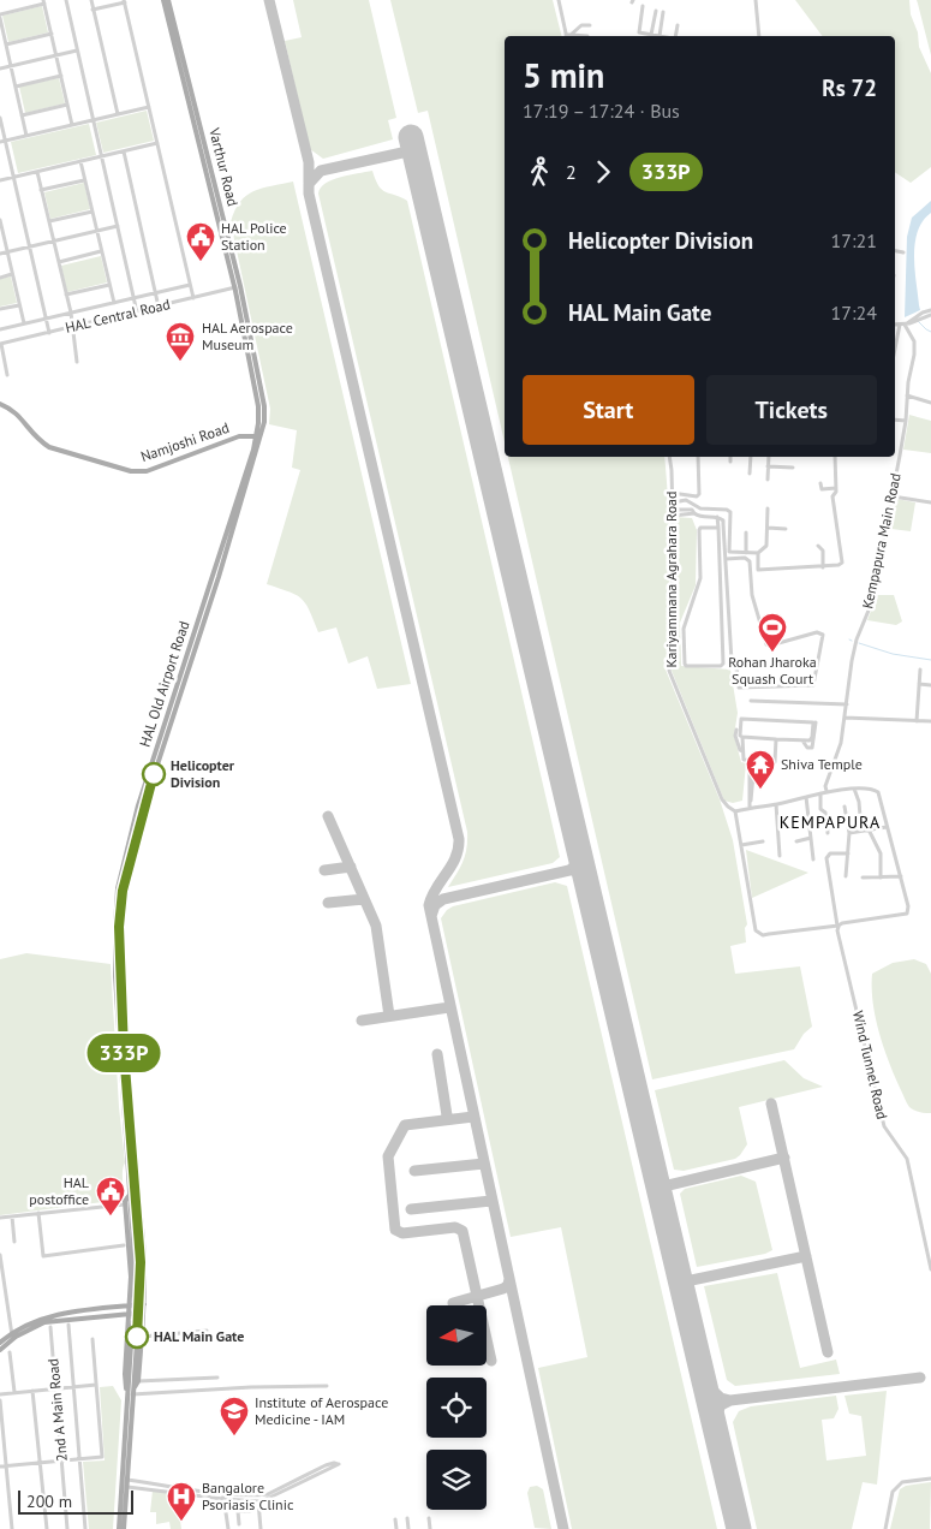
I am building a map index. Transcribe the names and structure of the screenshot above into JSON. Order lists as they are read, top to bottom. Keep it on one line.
{"streets":{"main road":["Varthur Road","Namjoshi Road","HAL Old Airport Road"],"street":["HAL Central Road","Kempapura Main Road","Kariyammana Agrahara Road","Wind Tunnel Road","2nd A Main Road"]},"crossings":[["Varthur Road","HAL Central Road"],["Varthur Road","Namjoshi Road"],["Varthur Road","HAL Old Airport Road"],["Namjoshi Road","HAL Old Airport Road"],["Kempapura Main Road","Kariyammana Agrahara Road"],["Kariyammana Agrahara Road","Wind Tunnel Road"]],"districts":["KEMPAPURA"],"places":{"public building":["HAL Police Station","HAL postoffice"],"museum":["HAL Aerospace Museum"],"sports":["Rohan Jharoka Squash Court"],"other":["Helicopter Division","HAL Main Gate"],"temple":["Shiva Temple"],"school or university":["Institute of Aerospace Medicine - IAM"],"hospital":["Bangalore Psoriasis Clinic"]},"lines":["bus line 333P"],"scale_bar":"200 m","north":"left","page":{"on_map":"333P","heading":["5 min","17:19 – 17:24 · Bus","Rs 72"],"legs":["2","333P"],"list":[{"name":"Helicopter Division","value":"17:21"},{"name":"HAL Main Gate","value":"17:24"}],"buttons":["Start","Tickets"],"scale":"200 m"}}
